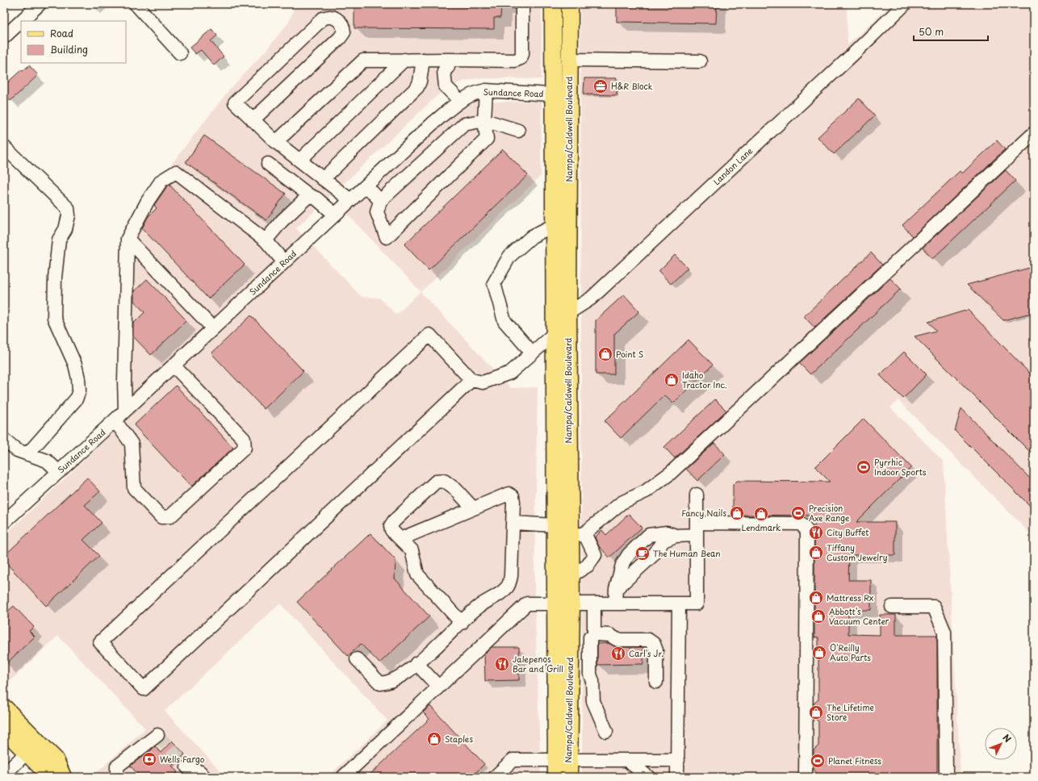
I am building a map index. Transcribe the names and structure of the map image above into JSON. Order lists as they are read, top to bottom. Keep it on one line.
{"streets":{"main road":["Nampa/Caldwell Boulevard"],"street":["Sundance Road","Landon Lane"]},"crossings":[["Sundance Road","Nampa/Caldwell Boulevard"],["Nampa/Caldwell Boulevard","Landon Lane"]],"places":{"office":["H&R Block"],"shop":["Point S","Idaho Tractor Inc.","Fancy Nails","Lendmark","Tiffany Custom Jewelry","Mattress Rx","Abbott's Vacuum Center","O'Reilly Auto Parts","The Lifetime Store","Staples"],"sports":["Pyrrhic Indoor Sports","Precision Axe Range","Planet Fitness"],"restaurant":["City Buffet","Carl's Jr.","Jalepenos Bar and Grill"],"cafe":["The Human Bean"],"bank":["Wells Fargo"]},"legend":["Road","Building"],"scale_bar":"50 m","north":"top right"}
